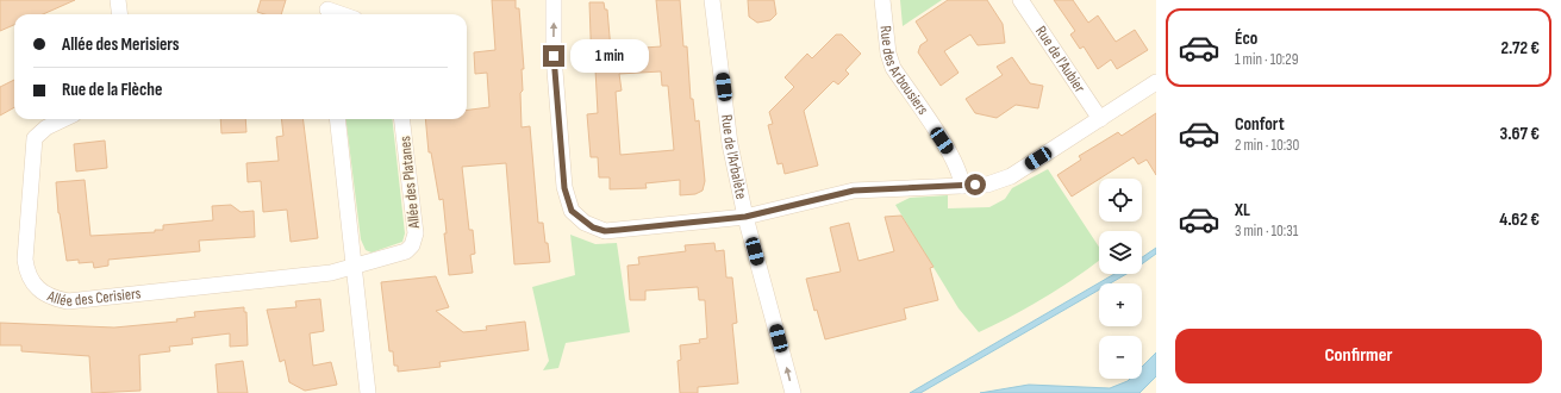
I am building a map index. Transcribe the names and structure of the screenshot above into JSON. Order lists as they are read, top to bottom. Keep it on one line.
{"streets":{"street":["Rue de l'Aubier","Rue des Arbousiers","Rue de l’Arbalète","Allée des Platanes","Allée des Cerisiers"]},"crossings":[["Allée des Platanes","Allée des Cerisiers"]],"one_way":["Rue de l’Arbalète"],"page":{"list":[{"name":"Éco","note":"1 min · 10:29","value":"2.72 €"},{"name":"Confort","note":"2 min · 10:30","value":"3.67 €"},{"name":"XL","note":"3 min · 10:31","value":"4.62 €"}],"banner":["Allée des Merisiers","Rue de la Flèche"],"bubble":"1 min","map_buttons":["+","−"],"buttons":"Confirmer"}}
